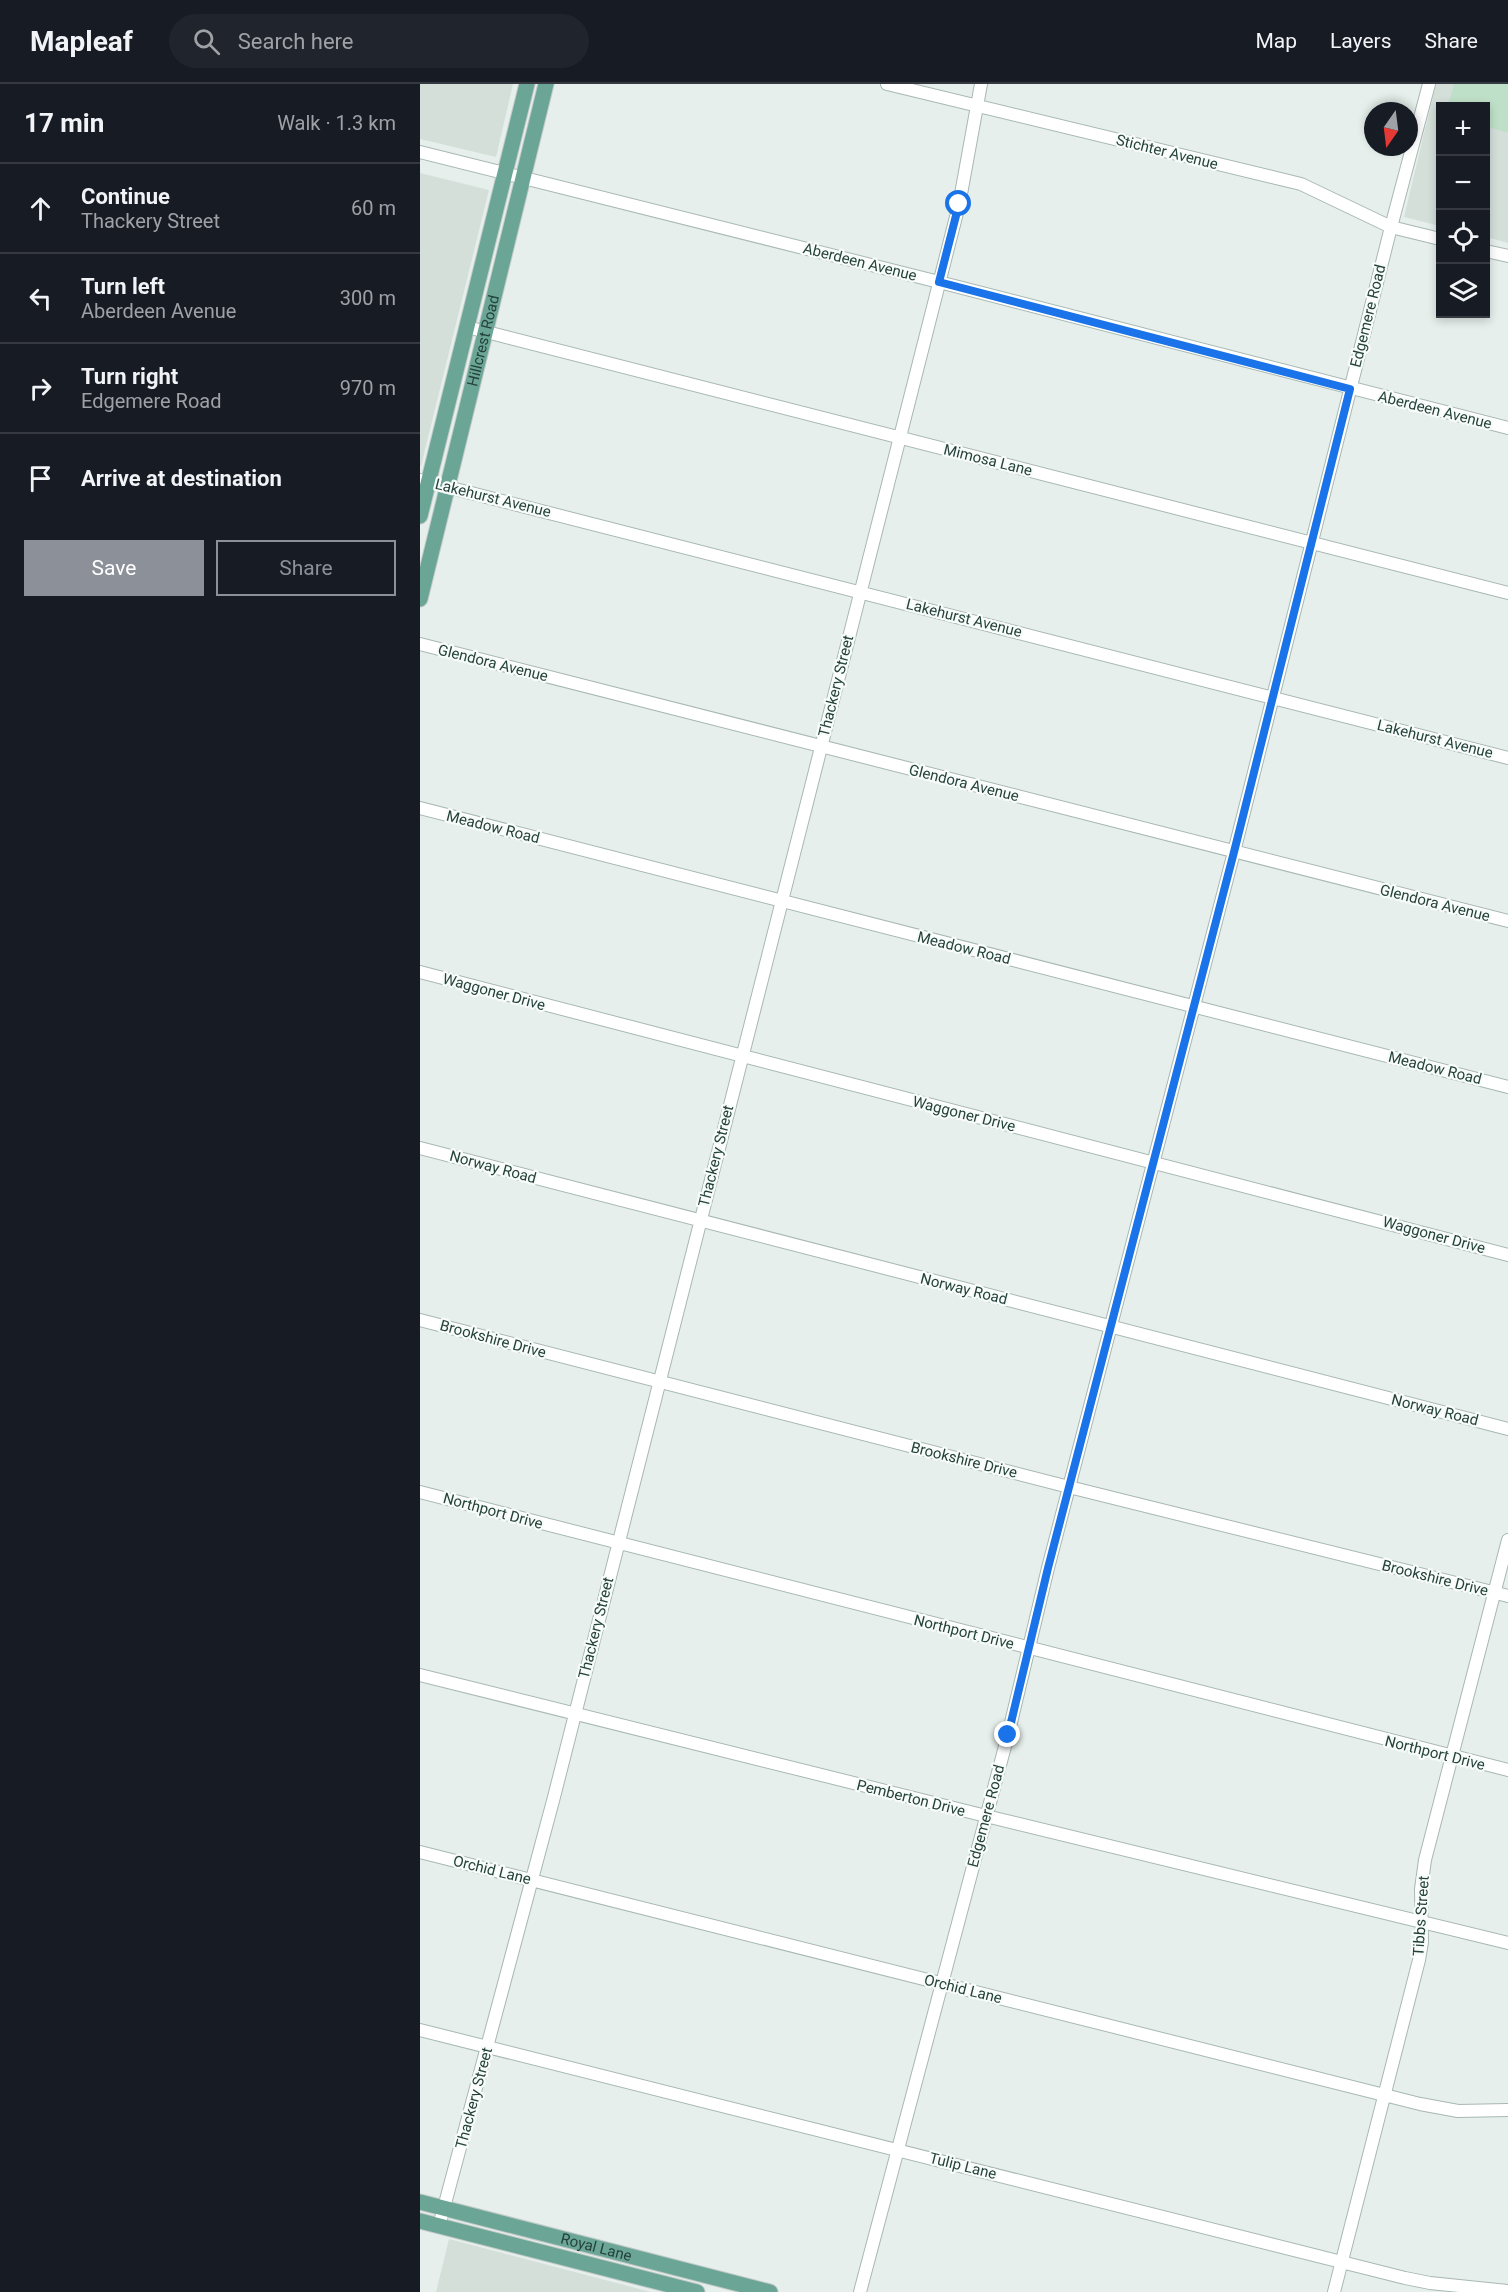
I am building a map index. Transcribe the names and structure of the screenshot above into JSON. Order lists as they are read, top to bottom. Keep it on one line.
{"streets":{"main road":["Hillcrest Road","Royal Lane"],"street":["Stichter Avenue","Aberdeen Avenue","Edgemere Road","Mimosa Lane","Lakehurst Avenue","Glendora Avenue","Thackery Street","Meadow Road","Waggoner Drive","Norway Road","Brookshire Drive","Northport Drive","Pemberton Drive","Orchid Lane","Tibbs Street","Tulip Lane"]},"crossings":[["Stichter Avenue","Edgemere Road"],["Stichter Avenue","Thackery Street"],["Aberdeen Avenue","Edgemere Road"],["Aberdeen Avenue","Hillcrest Road"],["Aberdeen Avenue","Thackery Street"],["Edgemere Road","Mimosa Lane"],["Edgemere Road","Lakehurst Avenue"],["Edgemere Road","Glendora Avenue"],["Edgemere Road","Meadow Road"],["Edgemere Road","Waggoner Drive"],["Edgemere Road","Norway Road"],["Edgemere Road","Brookshire Drive"],["Edgemere Road","Northport Drive"],["Edgemere Road","Pemberton Drive"],["Edgemere Road","Orchid Lane"],["Edgemere Road","Tulip Lane"],["Hillcrest Road","Mimosa Lane"],["Hillcrest Road","Lakehurst Avenue"],["Mimosa Lane","Thackery Street"],["Lakehurst Avenue","Thackery Street"],["Glendora Avenue","Thackery Street"],["Thackery Street","Meadow Road"],["Thackery Street","Waggoner Drive"],["Thackery Street","Norway Road"],["Thackery Street","Brookshire Drive"],["Thackery Street","Northport Drive"],["Thackery Street","Pemberton Drive"],["Thackery Street","Orchid Lane"],["Thackery Street","Tulip Lane"],["Thackery Street","Royal Lane"],["Brookshire Drive","Tibbs Street"],["Northport Drive","Tibbs Street"],["Pemberton Drive","Tibbs Street"],["Orchid Lane","Tibbs Street"],["Tibbs Street","Tulip Lane"]],"north":"bottom","page":{"header":"Mapleaf","search":"Search here","nav":["Map","Layers","Share"],"heading":["17 min","Walk · 1.3 km"],"map_buttons":["+","−"],"list":[["Continue","Thackery Street","60 m"],["Turn left","Aberdeen Avenue","300 m"],["Turn right","Edgemere Road","970 m"],"Arrive at destination"],"buttons":["Save","Share"]}}
